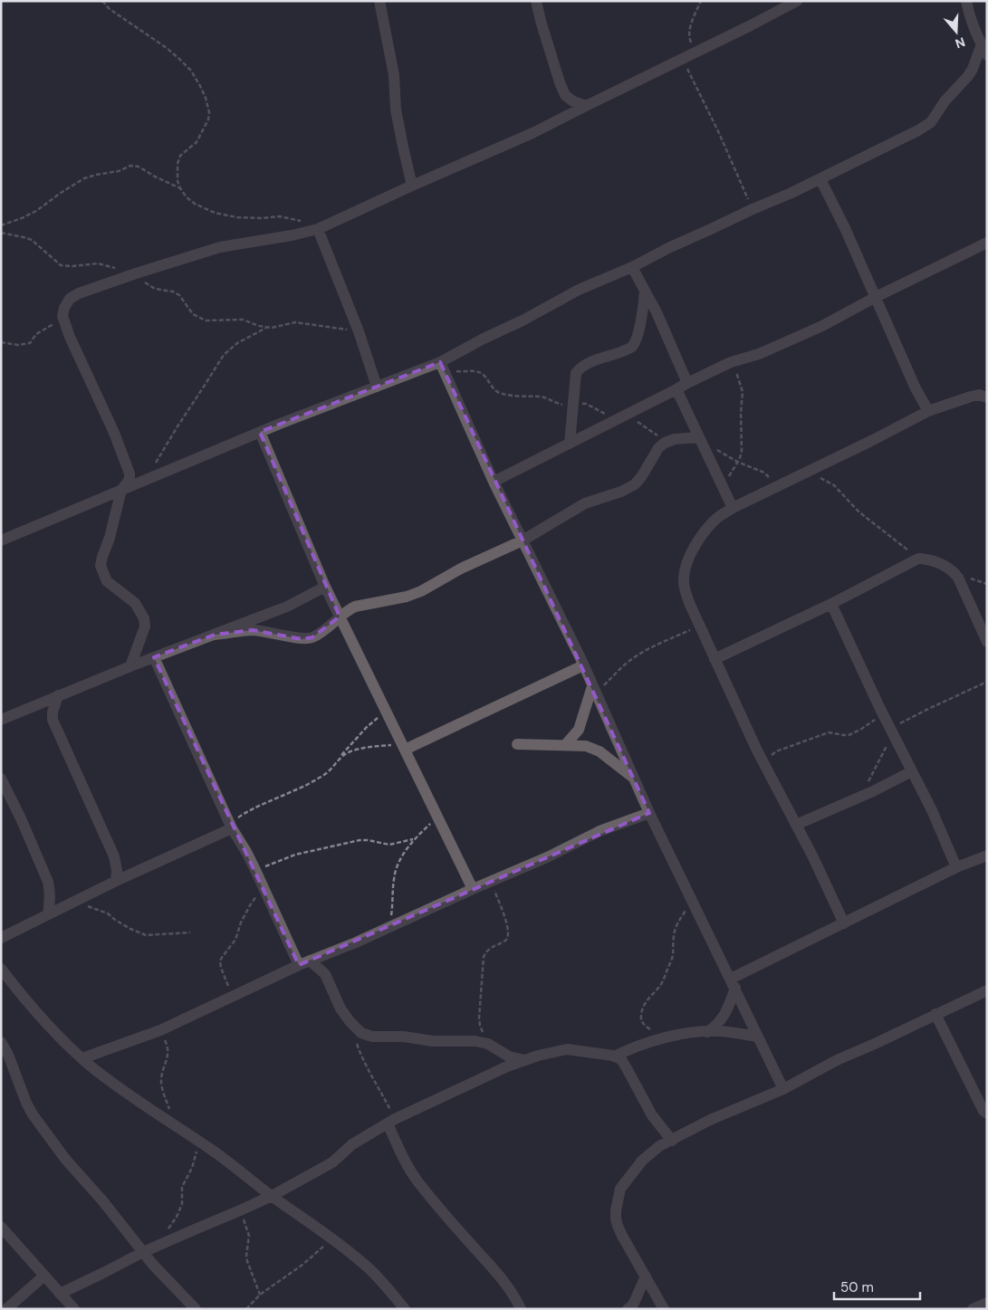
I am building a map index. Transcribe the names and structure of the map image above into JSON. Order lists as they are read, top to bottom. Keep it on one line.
{"scale_bar":"50 m","north":"bottom"}
